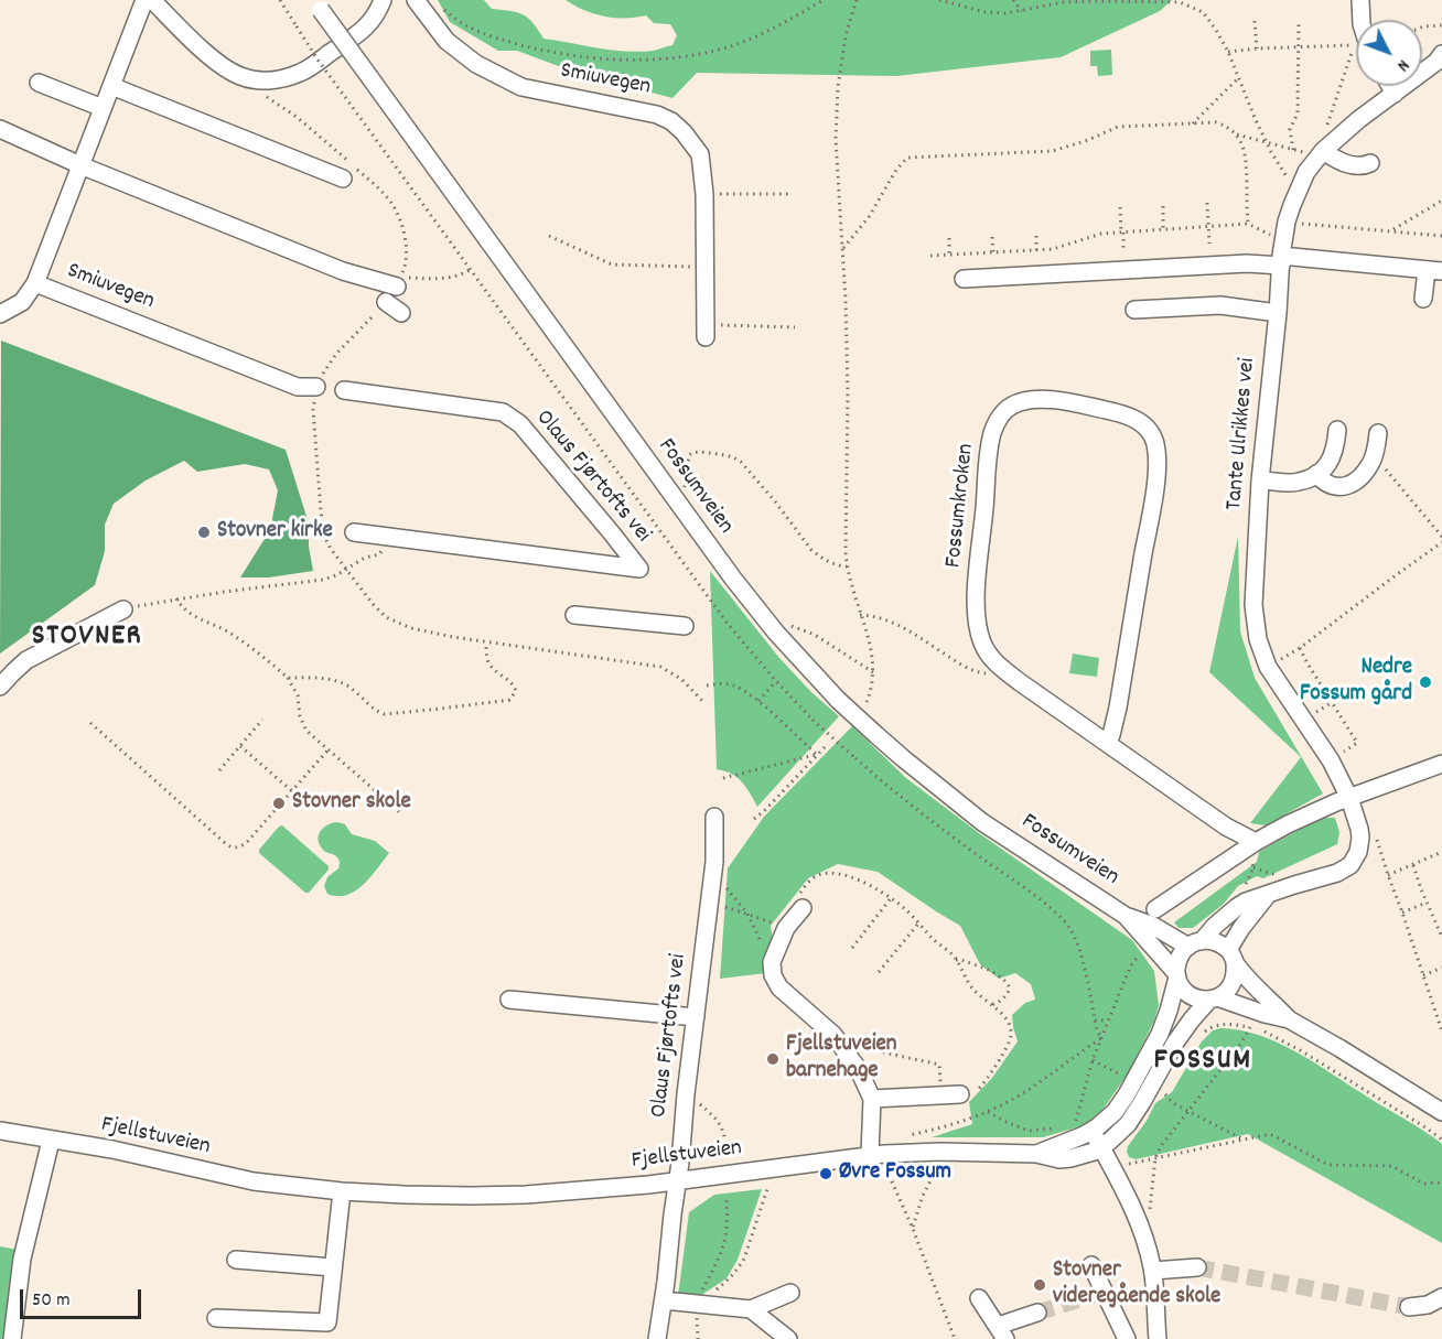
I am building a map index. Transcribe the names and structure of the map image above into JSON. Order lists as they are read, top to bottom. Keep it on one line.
{"streets":{"street":["Smiuvegen","Tante Ulrikkes vei","Olaus Fjørtofts vei","Fossumveien","Fossumkroken","Fjellstuveien"]},"crossings":[["Tante Ulrikkes vei","Fossumveien"],["Tante Ulrikkes vei","Fjellstuveien"],["Olaus Fjørtofts vei","Fjellstuveien"],["Fossumveien","Fjellstuveien"]],"districts":["STOVNER","FOSSUM"],"places":["Stovner kirke","Nedre Fossum gård","Stovner skole","Fjellstuveien barnehage","Øvre Fossum","Stovner videregående skole"],"scale_bar":"50 m","north":"bottom right"}
